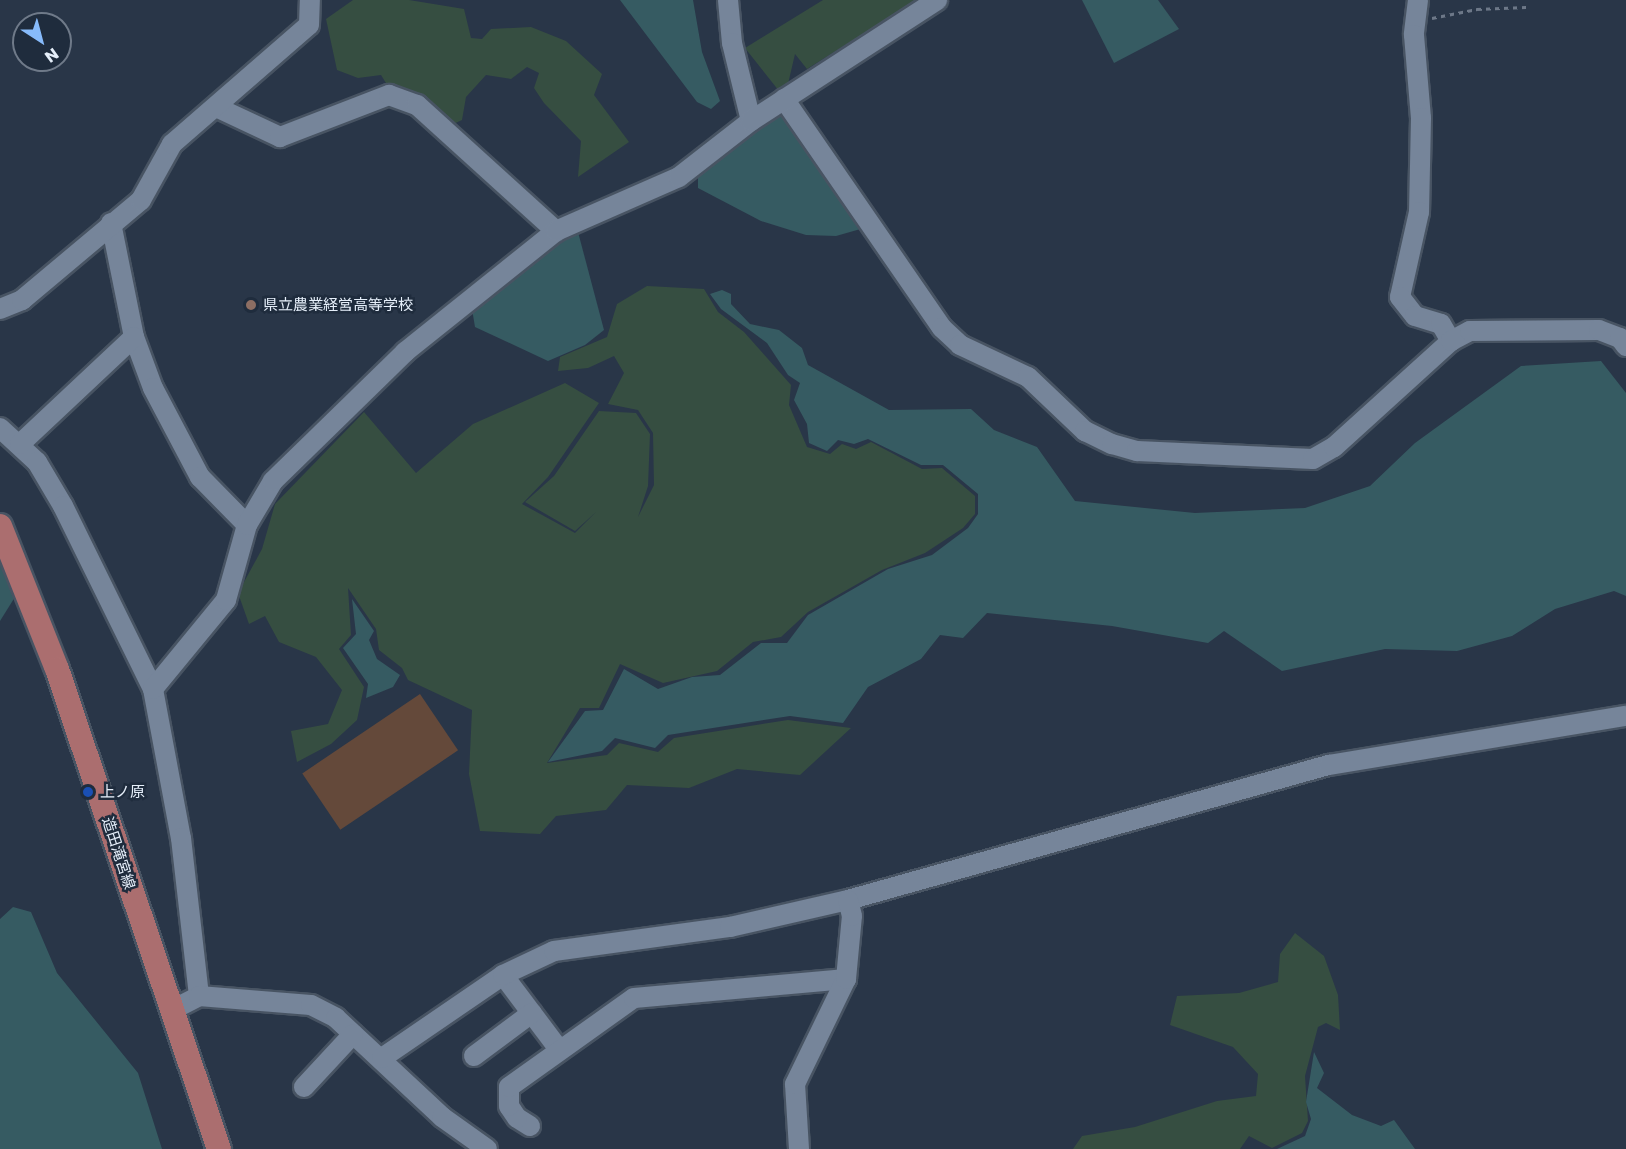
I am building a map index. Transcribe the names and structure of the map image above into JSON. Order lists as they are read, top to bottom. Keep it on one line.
{"streets":{"main road":["造田滝宮線"]},"places":["県立農業経営高等学校","上ノ原"],"north":"bottom right"}
